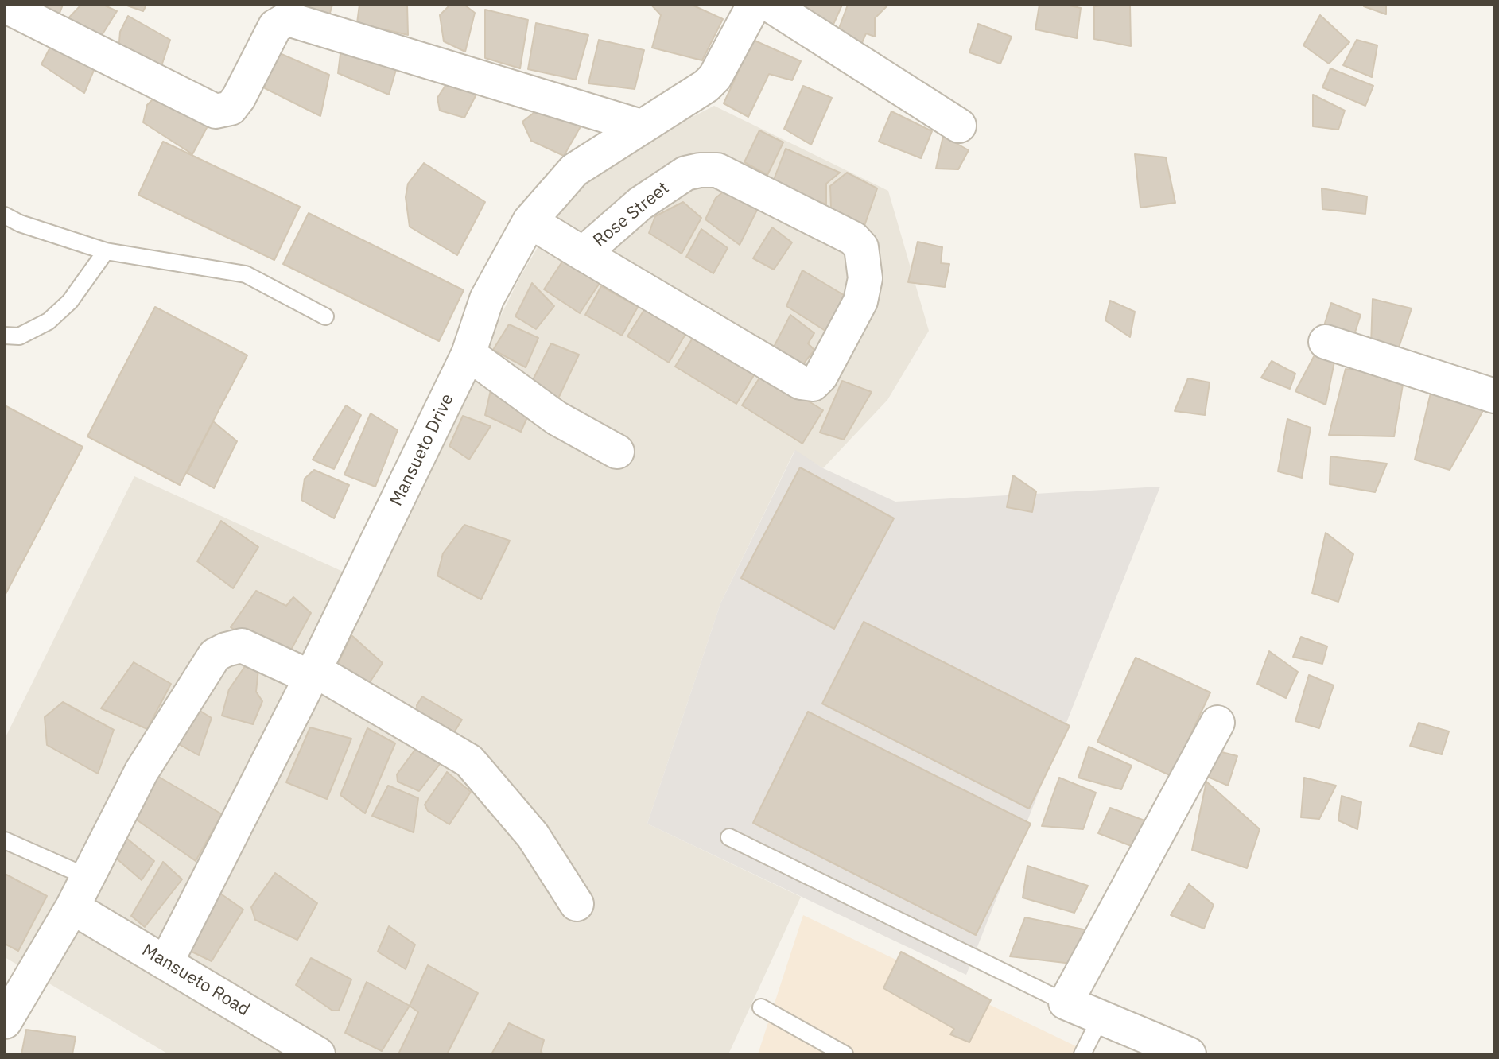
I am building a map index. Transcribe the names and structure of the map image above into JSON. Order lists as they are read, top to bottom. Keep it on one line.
{"streets":{"street":["Rose Street","Mansueto Drive","Mansueto Road"]},"crossings":[["Mansueto Drive","Mansueto Road"]]}
